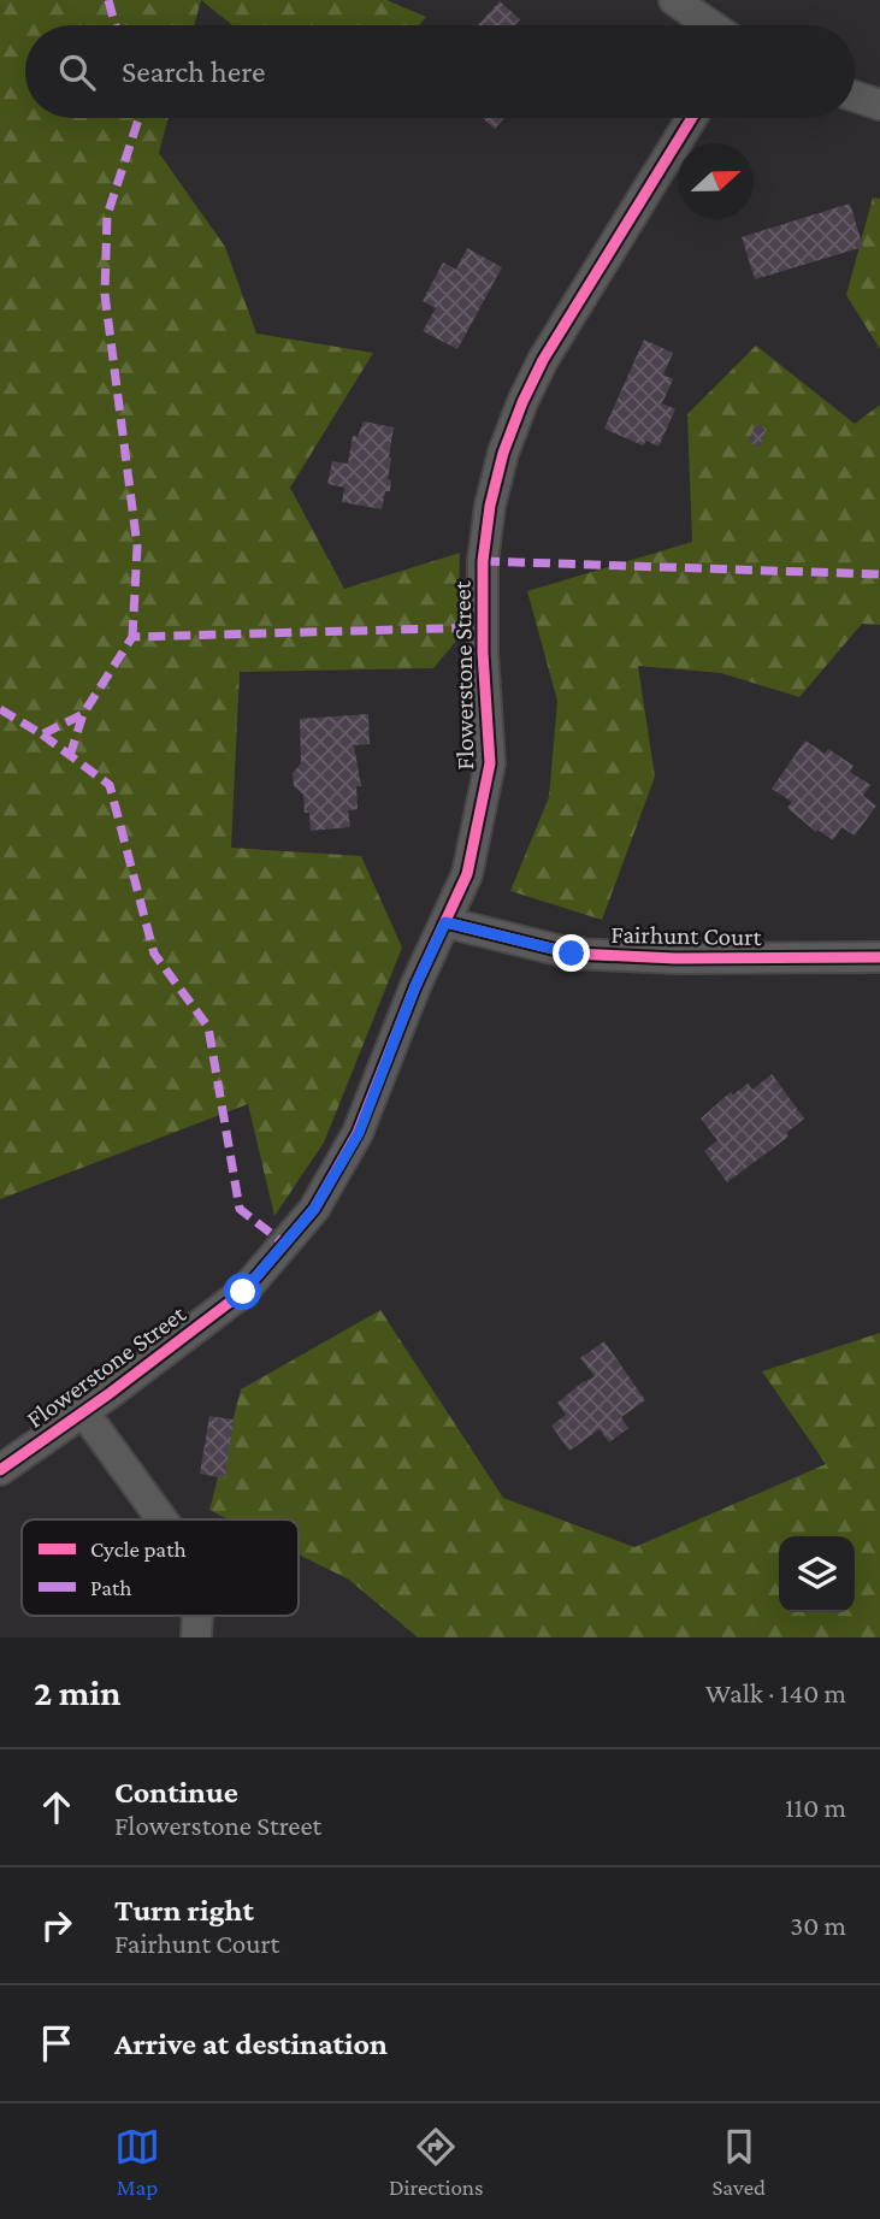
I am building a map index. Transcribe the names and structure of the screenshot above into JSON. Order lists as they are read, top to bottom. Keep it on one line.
{"streets":{"street":["Flowerstone Street","Fairhunt Court"]},"crossings":[["Flowerstone Street","Fairhunt Court"]],"legend":["Cycle path","Path"],"north":"right","page":{"search":"Search here","heading":["2 min","Walk · 140 m"],"list":[["Continue","Flowerstone Street","110 m"],["Turn right","Fairhunt Court","30 m"],"Arrive at destination"],"nav":["Map","Directions","Saved"]}}
